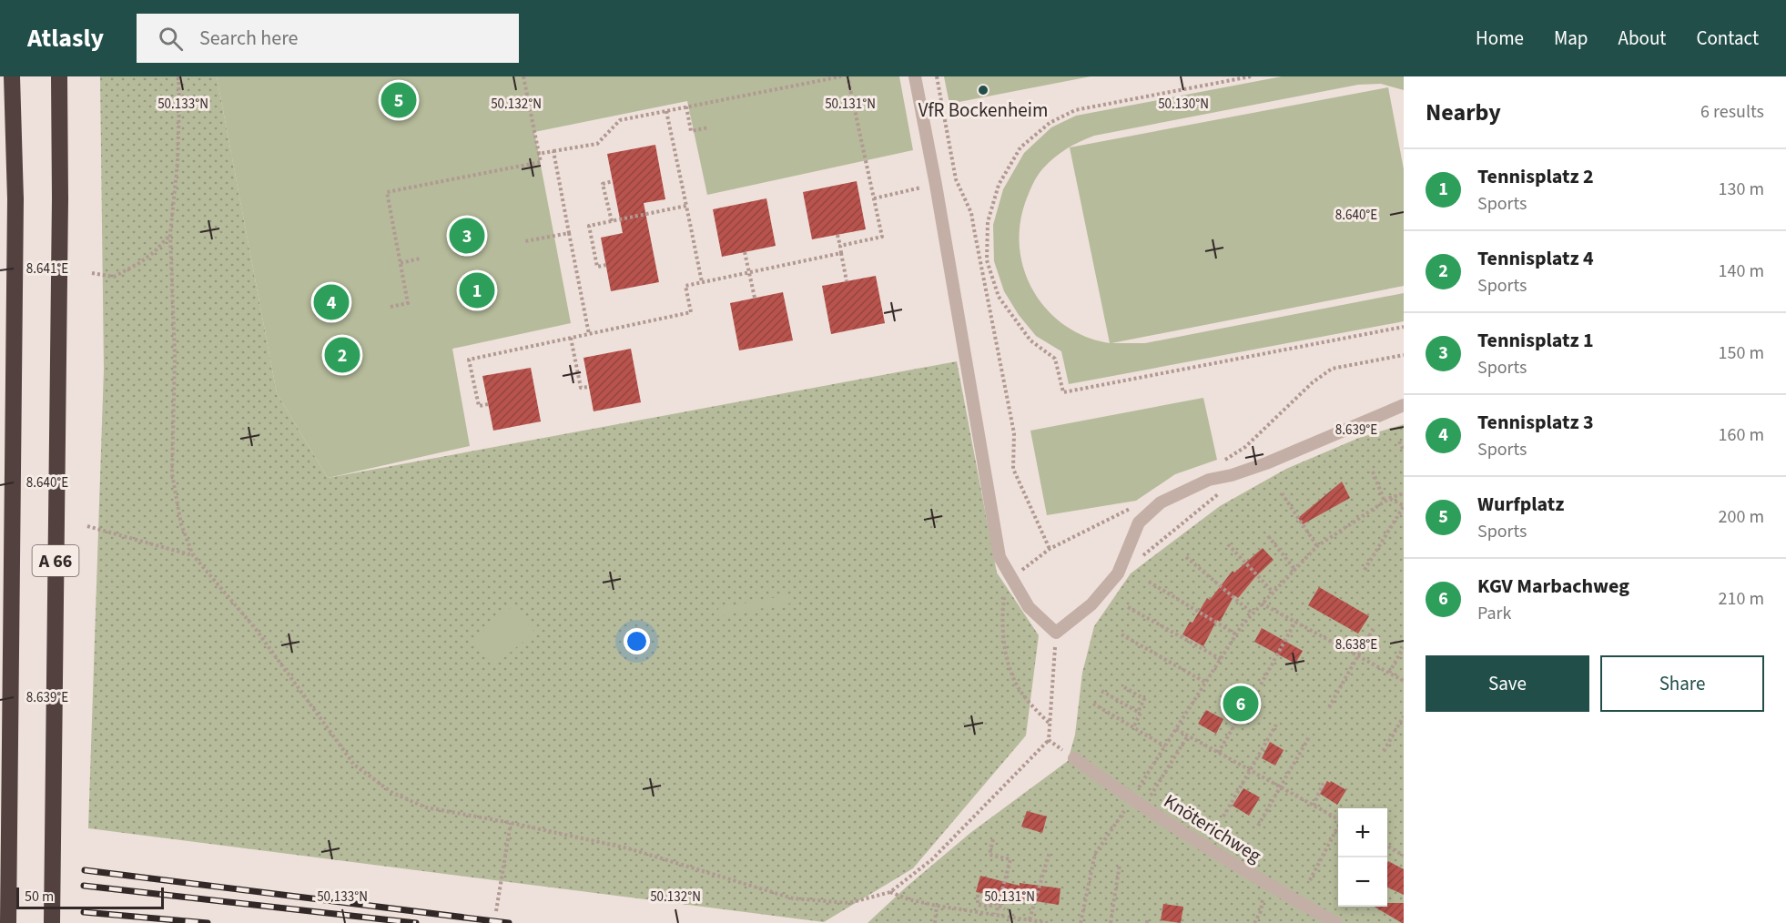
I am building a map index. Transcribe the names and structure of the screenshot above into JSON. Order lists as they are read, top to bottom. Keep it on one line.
{"streets":{"highway":["A 66"],"lane":["Knöterichweg"]},"places":["VfR Bockenheim"],"scale_bar":"50 m","page":{"header":"Atlasly","search":"Search here","nav":["Home","Map","About","Contact"],"heading":["Nearby","6 results"],"pins":["5","3","1","4","2","6"],"list":[{"mark":"1","name":"Tennisplatz 2","note":"Sports","value":"130 m"},{"mark":"2","name":"Tennisplatz 4","note":"Sports","value":"140 m"},{"mark":"3","name":"Tennisplatz 1","note":"Sports","value":"150 m"},{"mark":"4","name":"Tennisplatz 3","note":"Sports","value":"160 m"},{"mark":"5","name":"Wurfplatz","note":"Sports","value":"200 m"},{"mark":"6","name":"KGV Marbachweg","note":"Park","value":"210 m"}],"buttons":["Save","Share"],"map_buttons":["+","−"],"scale":"50 m"},"coordinates":["50.133°N","50.132°N","50.131°N","50.130°N","8.640°E","8.641°E","8.639°E","8.638°E"]}
